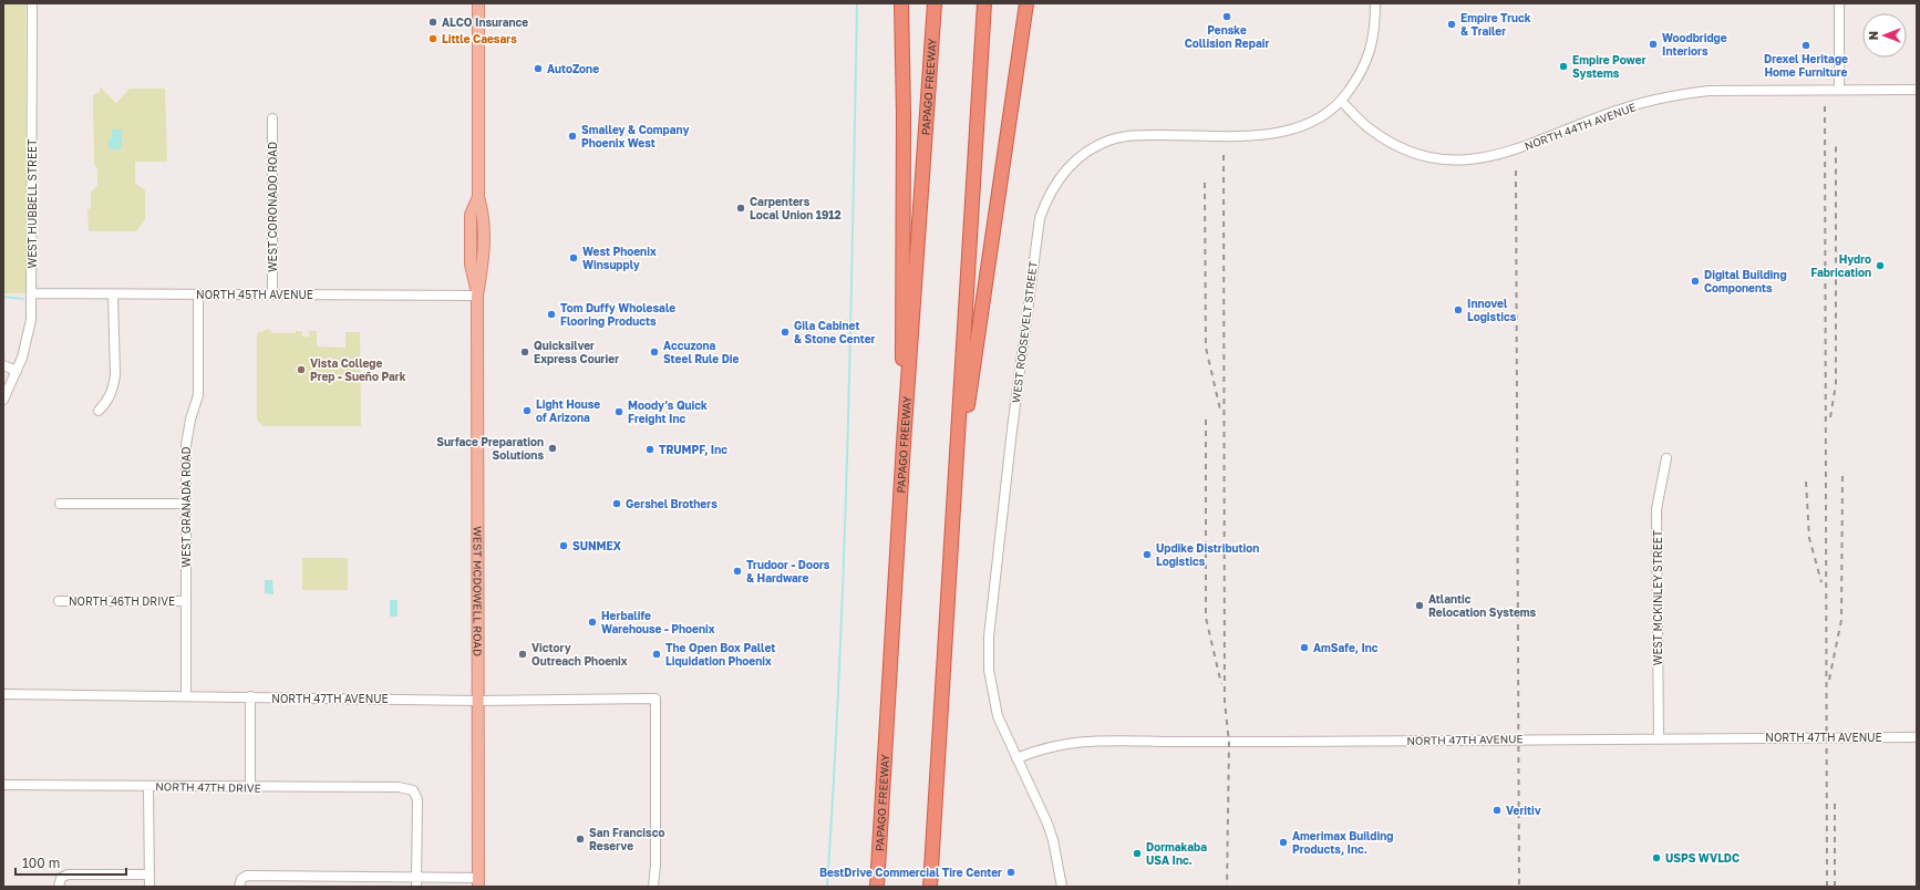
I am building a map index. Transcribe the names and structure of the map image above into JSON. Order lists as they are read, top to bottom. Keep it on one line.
{"streets":{"highway":["PAPAGO FREEWAY"],"main road":["WEST MCDOWELL ROAD"],"street":["NORTH 44TH AVENUE","WEST HUBBELL STREET","WEST CORONADO ROAD","NORTH 45TH AVENUE","WEST ROOSEVELT STREET","WEST GRANADA ROAD","WEST MCKINLEY STREET","NORTH 46TH DRIVE","NORTH 47TH AVENUE","NORTH 47TH DRIVE"]},"crossings":[["NORTH 44TH AVENUE","WEST ROOSEVELT STREET"],["WEST HUBBELL STREET","NORTH 45TH AVENUE"],["WEST CORONADO ROAD","NORTH 45TH AVENUE"],["NORTH 45TH AVENUE","WEST GRANADA ROAD"],["NORTH 45TH AVENUE","WEST MCDOWELL ROAD"],["WEST ROOSEVELT STREET","NORTH 47TH AVENUE"],["WEST GRANADA ROAD","NORTH 46TH DRIVE"],["WEST GRANADA ROAD","NORTH 47TH AVENUE"],["WEST MCDOWELL ROAD","NORTH 47TH AVENUE"],["WEST MCKINLEY STREET","NORTH 47TH AVENUE"]],"places":["Penske Collision Repair","ALCO Insurance","Empire Truck & Trailer","Little Caesars","Woodbridge Interiors","Drexel Heritage Home Furniture","Empire Power Systems","AutoZone","Smalley & Company Phoenix West","Carpenters Local Union 1912","West Phoenix Winsupply","Hydro Fabrication","Digital Building Components","Innovel Logistics","Tom Duffy Wholesale Flooring Products","Gila Cabinet & Stone Center","Quicksilver Express Courier","Accuzona Steel Rule Die","Vista College Prep - Sueño Park","Light House of Arizona","Moody's Quick Freight Inc","Surface Preparation Solutions","TRUMPF, Inc","Gershel Brothers","SUNMEX","Updike Distribution Logistics","Trudoor - Doors & Hardware","Atlantic Relocation Systems","Herbalife Warehouse - Phoenix","AmSafe, Inc","Victory Outreach Phoenix","The Open Box Pallet Liquidation Phoenix","Veritiv","San Francisco Reserve","Amerimax Building Products, Inc.","Dormakaba USA Inc.","USPS WVLDC","BestDrive Commercial Tire Center"],"scale_bar":"100 m","north":"left"}
